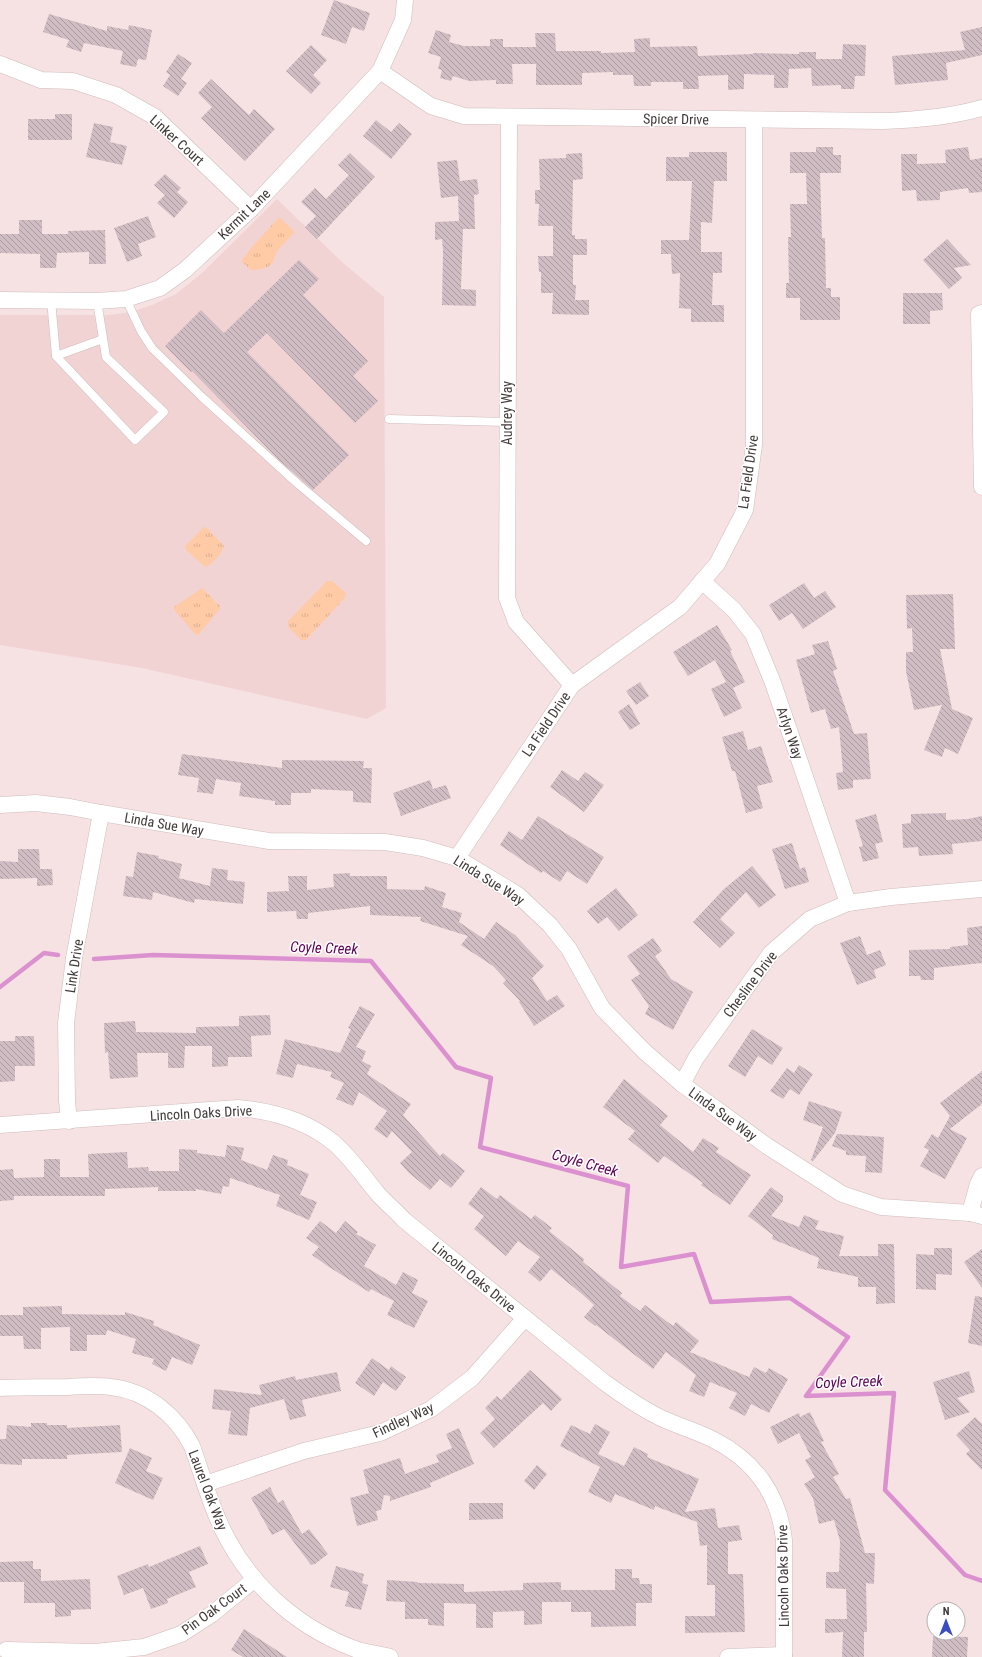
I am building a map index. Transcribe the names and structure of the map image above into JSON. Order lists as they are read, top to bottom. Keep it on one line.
{"streets":{"street":["Spicer Drive","Linker Court","Kermit Lane","Audrey Way","La Field Drive","Arlyn Way","Linda Sue Way","Link Drive","Chesline Drive","Lincoln Oaks Drive","Findley Way","Laurel Oak Way","Pin Oak Court"]},"crossings":[["Spicer Drive","Kermit Lane"],["Spicer Drive","Audrey Way"],["Spicer Drive","La Field Drive"],["Linker Court","Kermit Lane"],["Audrey Way","La Field Drive"],["La Field Drive","Arlyn Way"],["La Field Drive","Linda Sue Way"],["Arlyn Way","Chesline Drive"],["Linda Sue Way","Link Drive"],["Linda Sue Way","Chesline Drive"],["Link Drive","Lincoln Oaks Drive"],["Lincoln Oaks Drive","Findley Way"],["Findley Way","Laurel Oak Way"],["Laurel Oak Way","Pin Oak Court"]],"water":["Coyle Creek"],"north":"top"}
